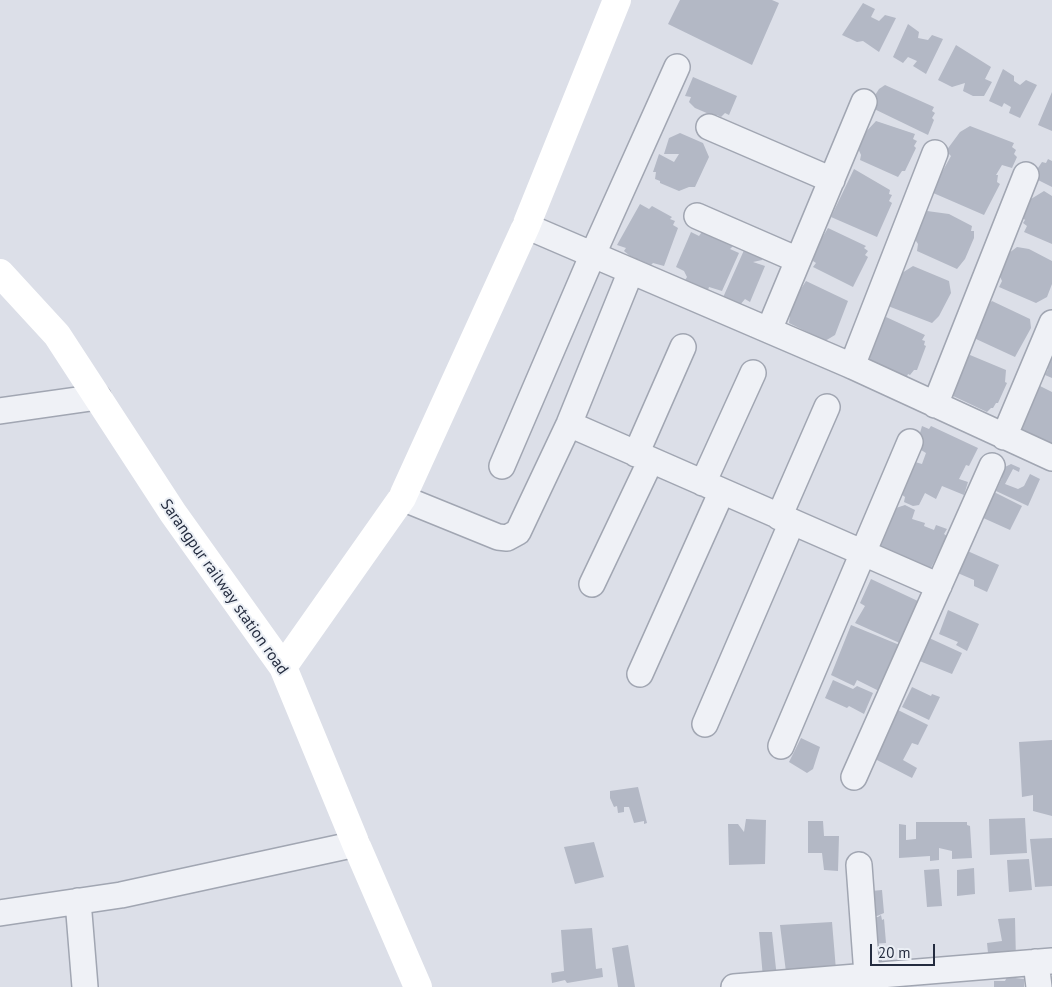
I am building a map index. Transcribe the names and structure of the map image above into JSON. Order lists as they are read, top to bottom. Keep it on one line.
{"streets":{"street":["Sarangpur railway station road"]},"scale_bar":"20 m"}
